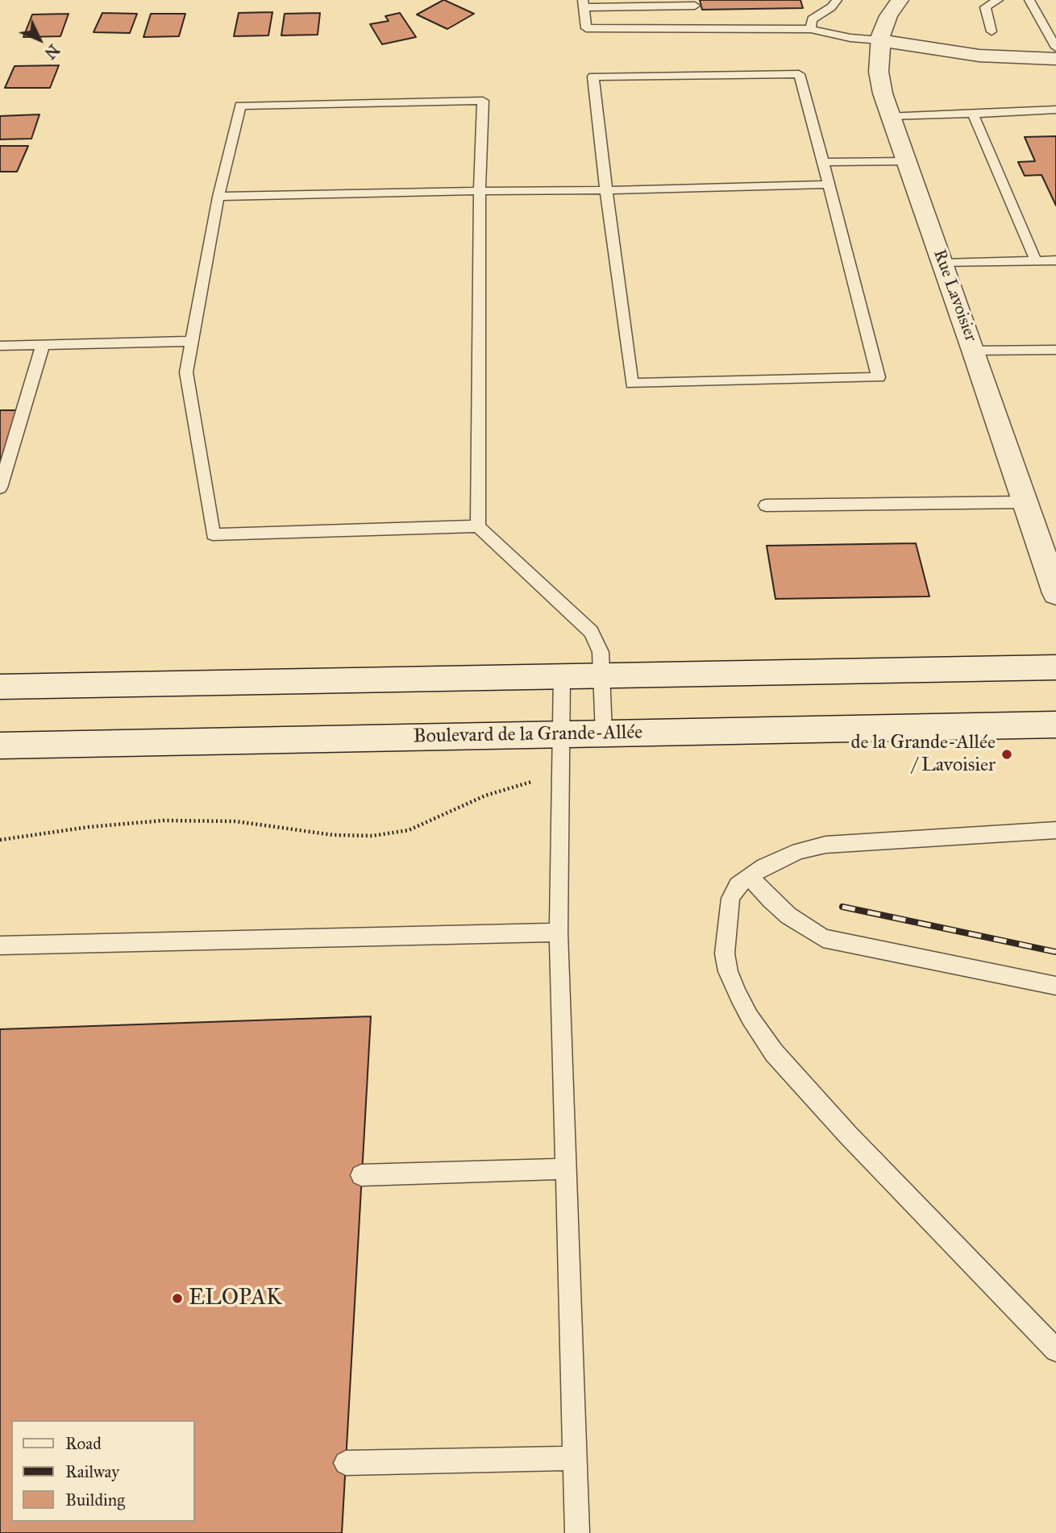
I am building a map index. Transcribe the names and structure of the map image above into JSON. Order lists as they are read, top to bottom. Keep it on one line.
{"streets":{"street":["Rue Lavoisier","Boulevard de la Grande-Allée"]},"places":["de la Grande-Allée / Lavoisier","ELOPAK"],"legend":["Road","Railway","Building"],"north":"bottom right"}
